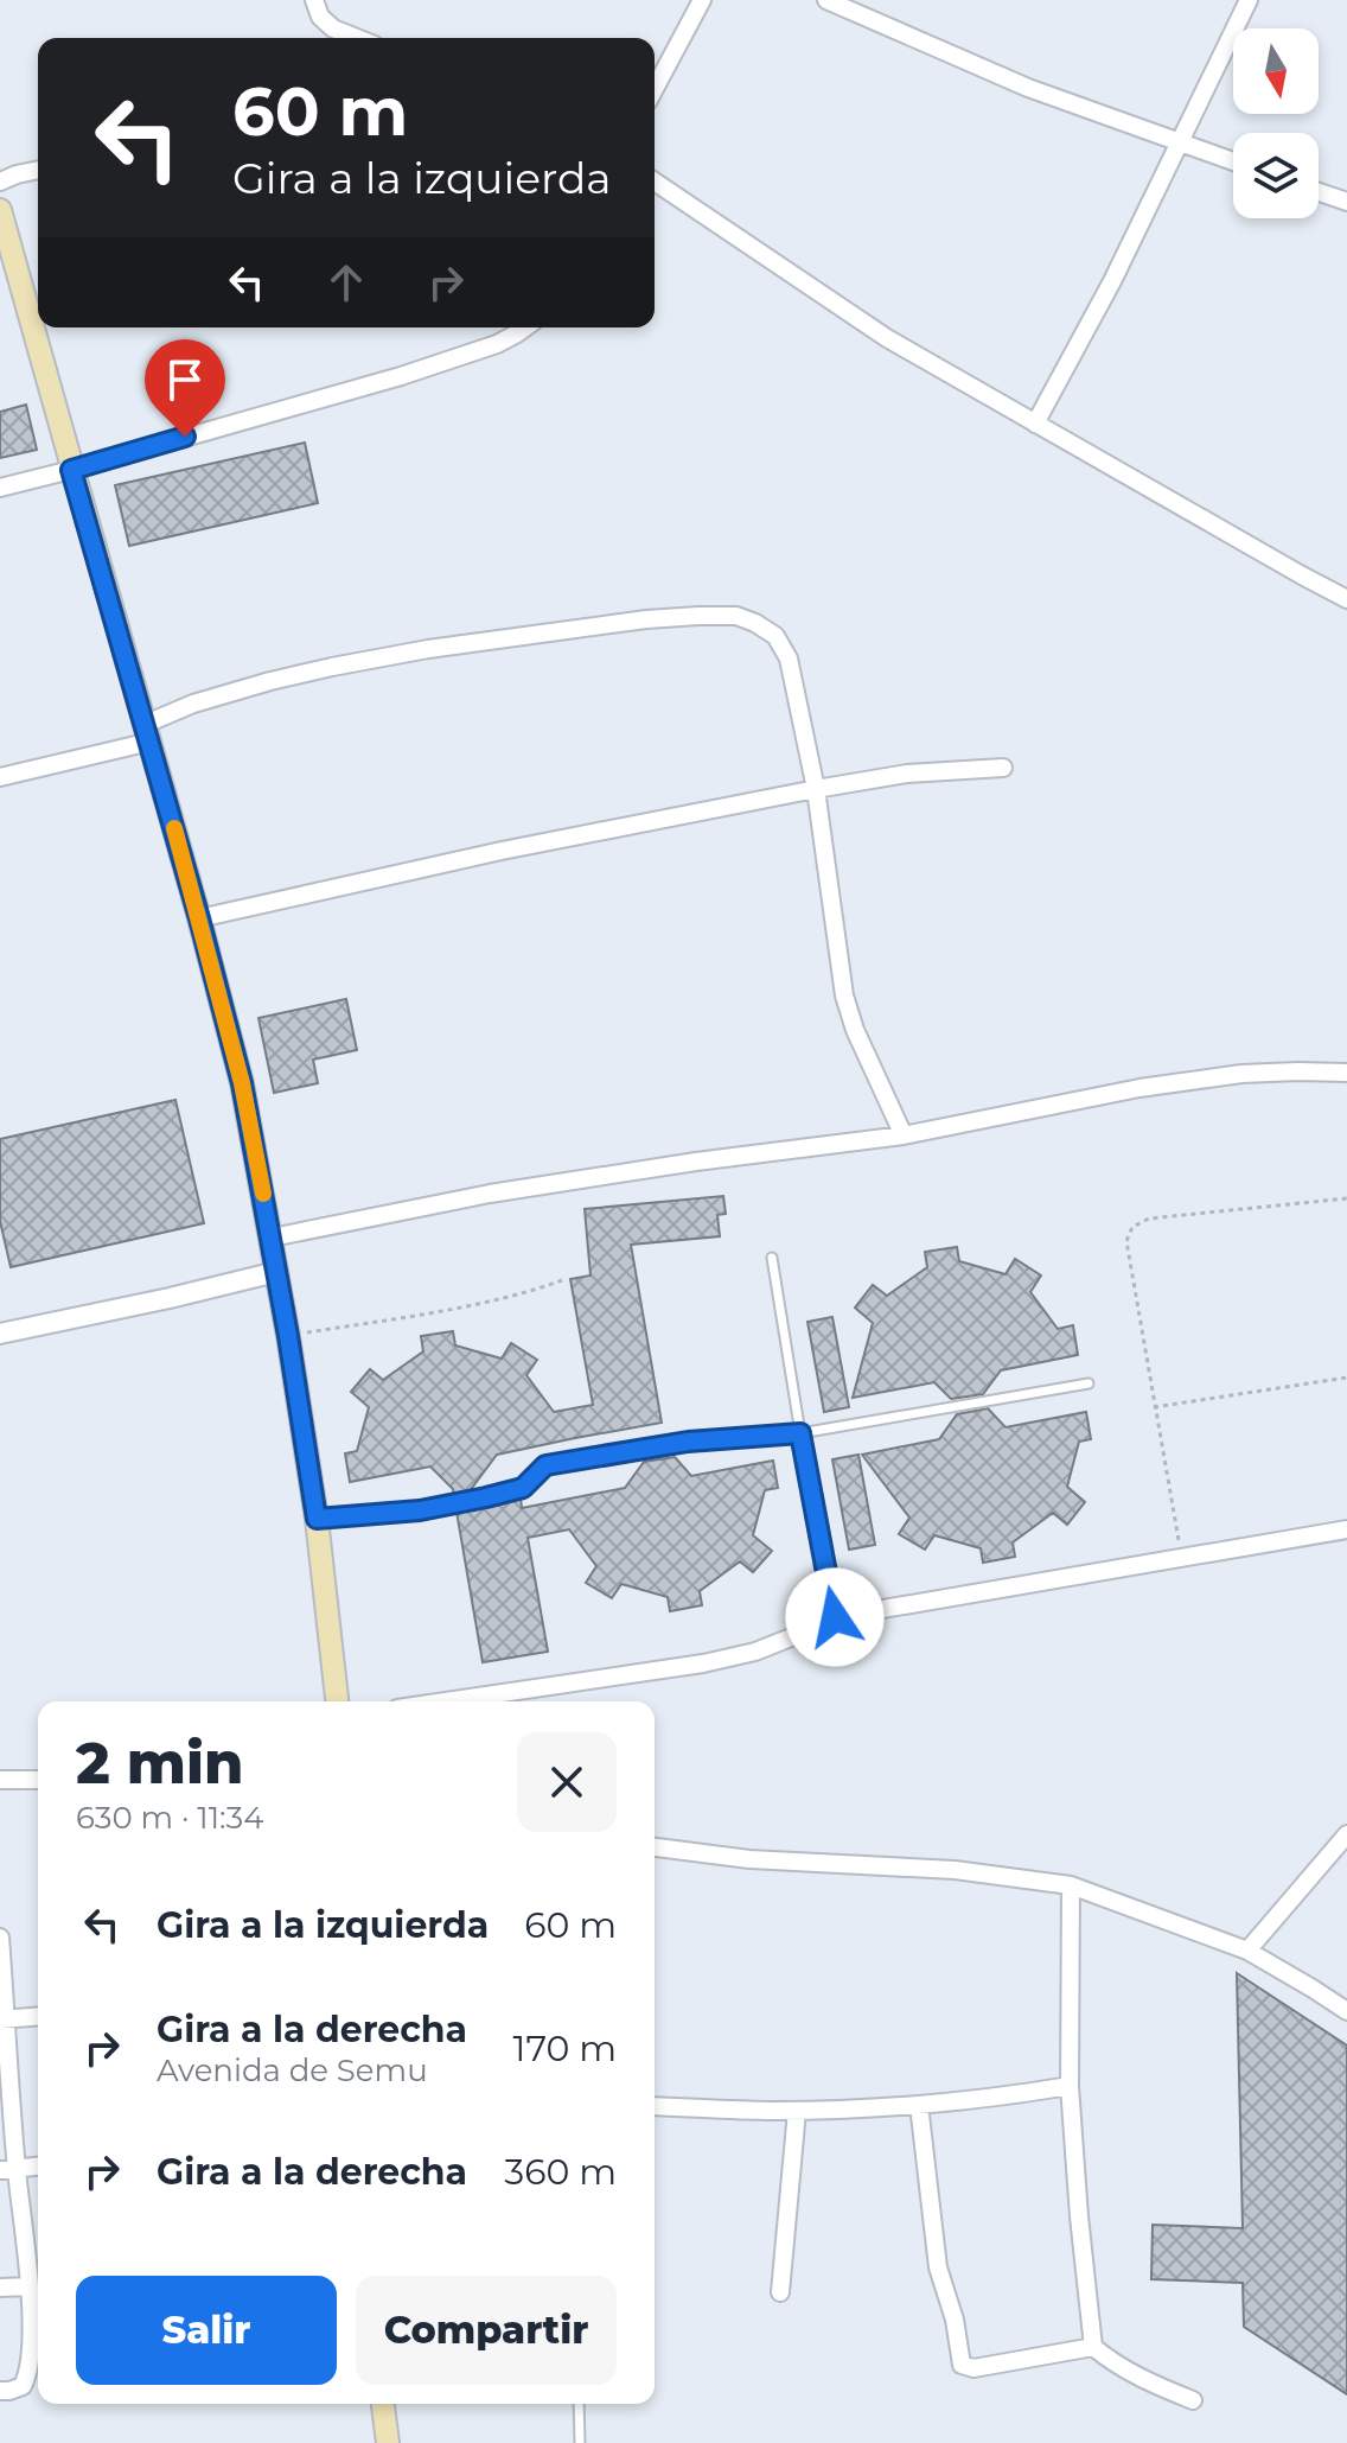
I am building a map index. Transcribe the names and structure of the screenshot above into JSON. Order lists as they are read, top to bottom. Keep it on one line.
{"north":"bottom","page":{"turn":["60 m","Gira a la izquierda"],"heading":["2 min","630 m · 11:34"],"list":[{"name":"Gira a la izquierda","value":"60 m"},{"name":"Gira a la derecha","note":"Avenida de Semu","value":"170 m"},{"name":"Gira a la derecha","value":"360 m"}],"buttons":["Salir","Compartir"]}}
